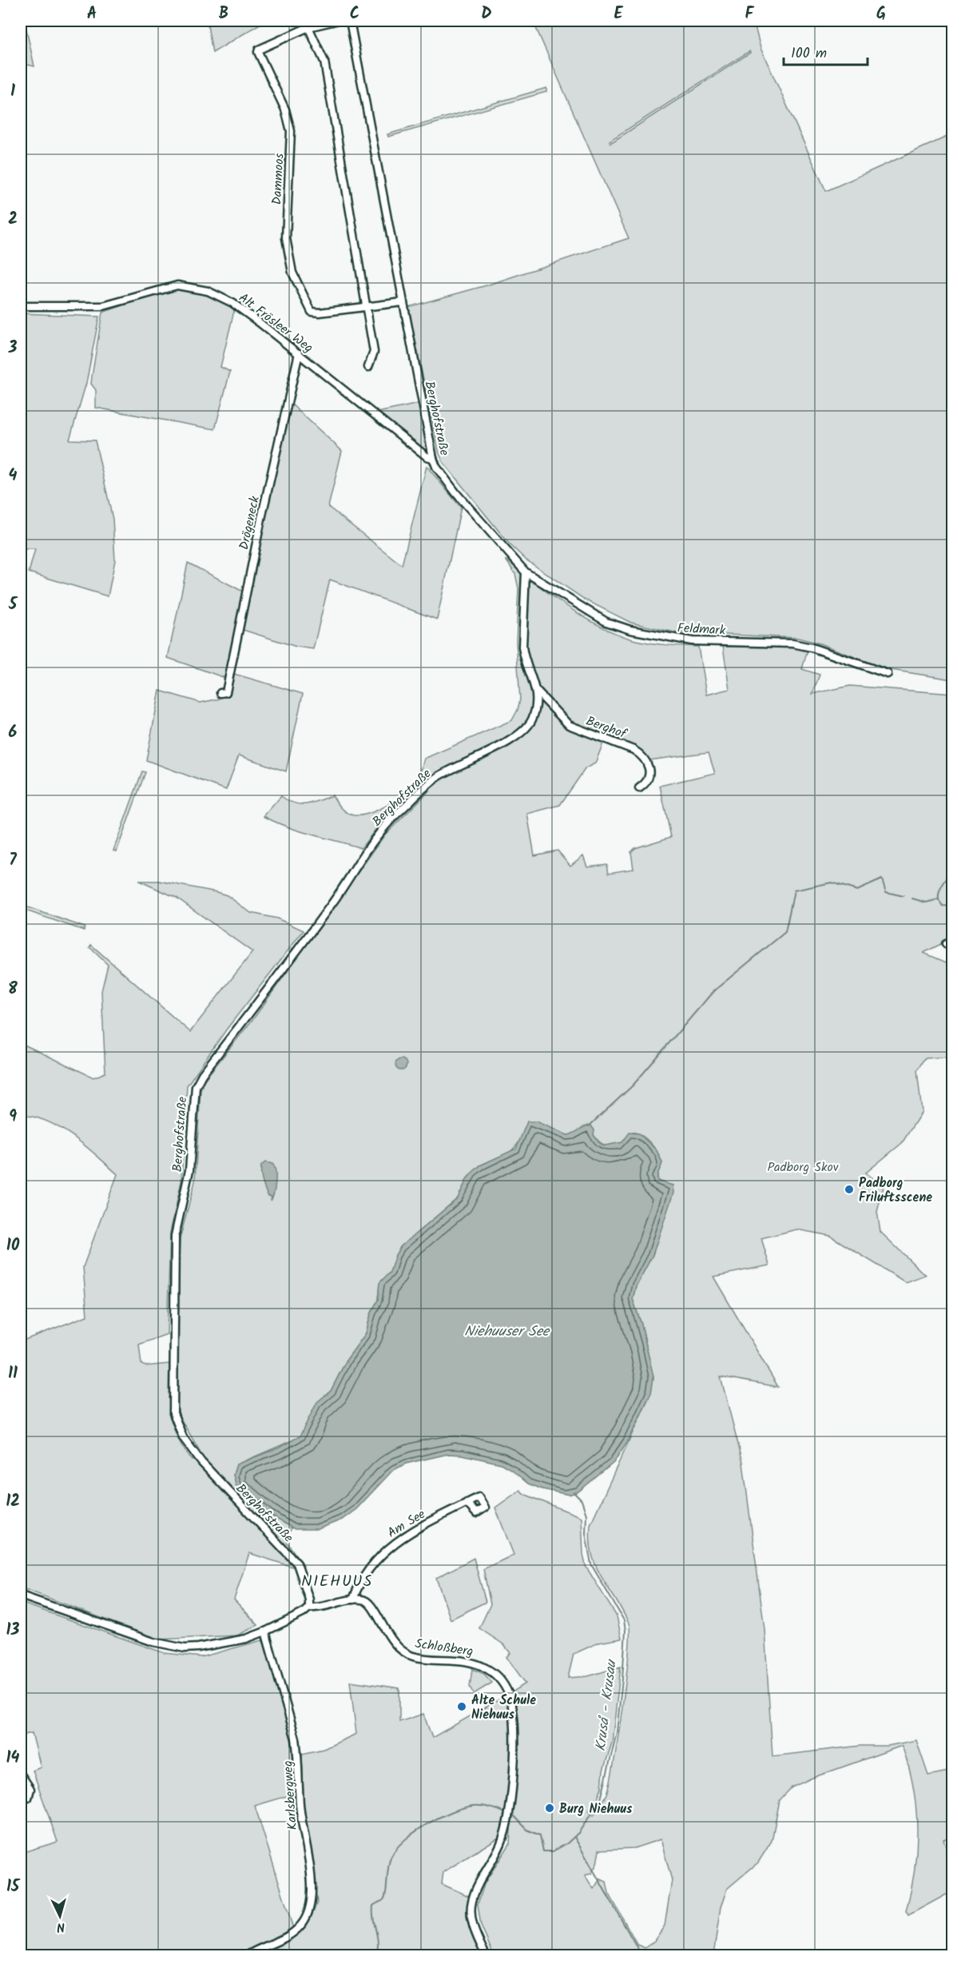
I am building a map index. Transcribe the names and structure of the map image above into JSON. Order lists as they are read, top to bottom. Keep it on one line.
{"streets":{"street":["Dammoos","Alt Frösleer Weg","Berghofstraße","Drögeneck","Feldmark","Berghof","Am See","Schloßberg","Karlsbergweg"]},"crossings":[["Dammoos","Berghofstraße"],["Alt Frösleer Weg","Berghofstraße"],["Alt Frösleer Weg","Drögeneck"],["Berghofstraße","Feldmark"],["Berghofstraße","Berghof"],["Am See","Schloßberg"]],"districts":["NIEHUUS"],"water":["Niehuuser See","Kruså - Krusau"],"parks":["Padborg Skov"],"places":["Padborg Friluftsscene","Alte Schule Niehuus","Burg Niehuus"],"scale_bar":"100 m","north":"bottom","grid":{"columns":["A","B","C","D","E","F","G"],"rows":["1","2","3","4","5","6","7","8","9","10","11","12","13","14","15"]}}
